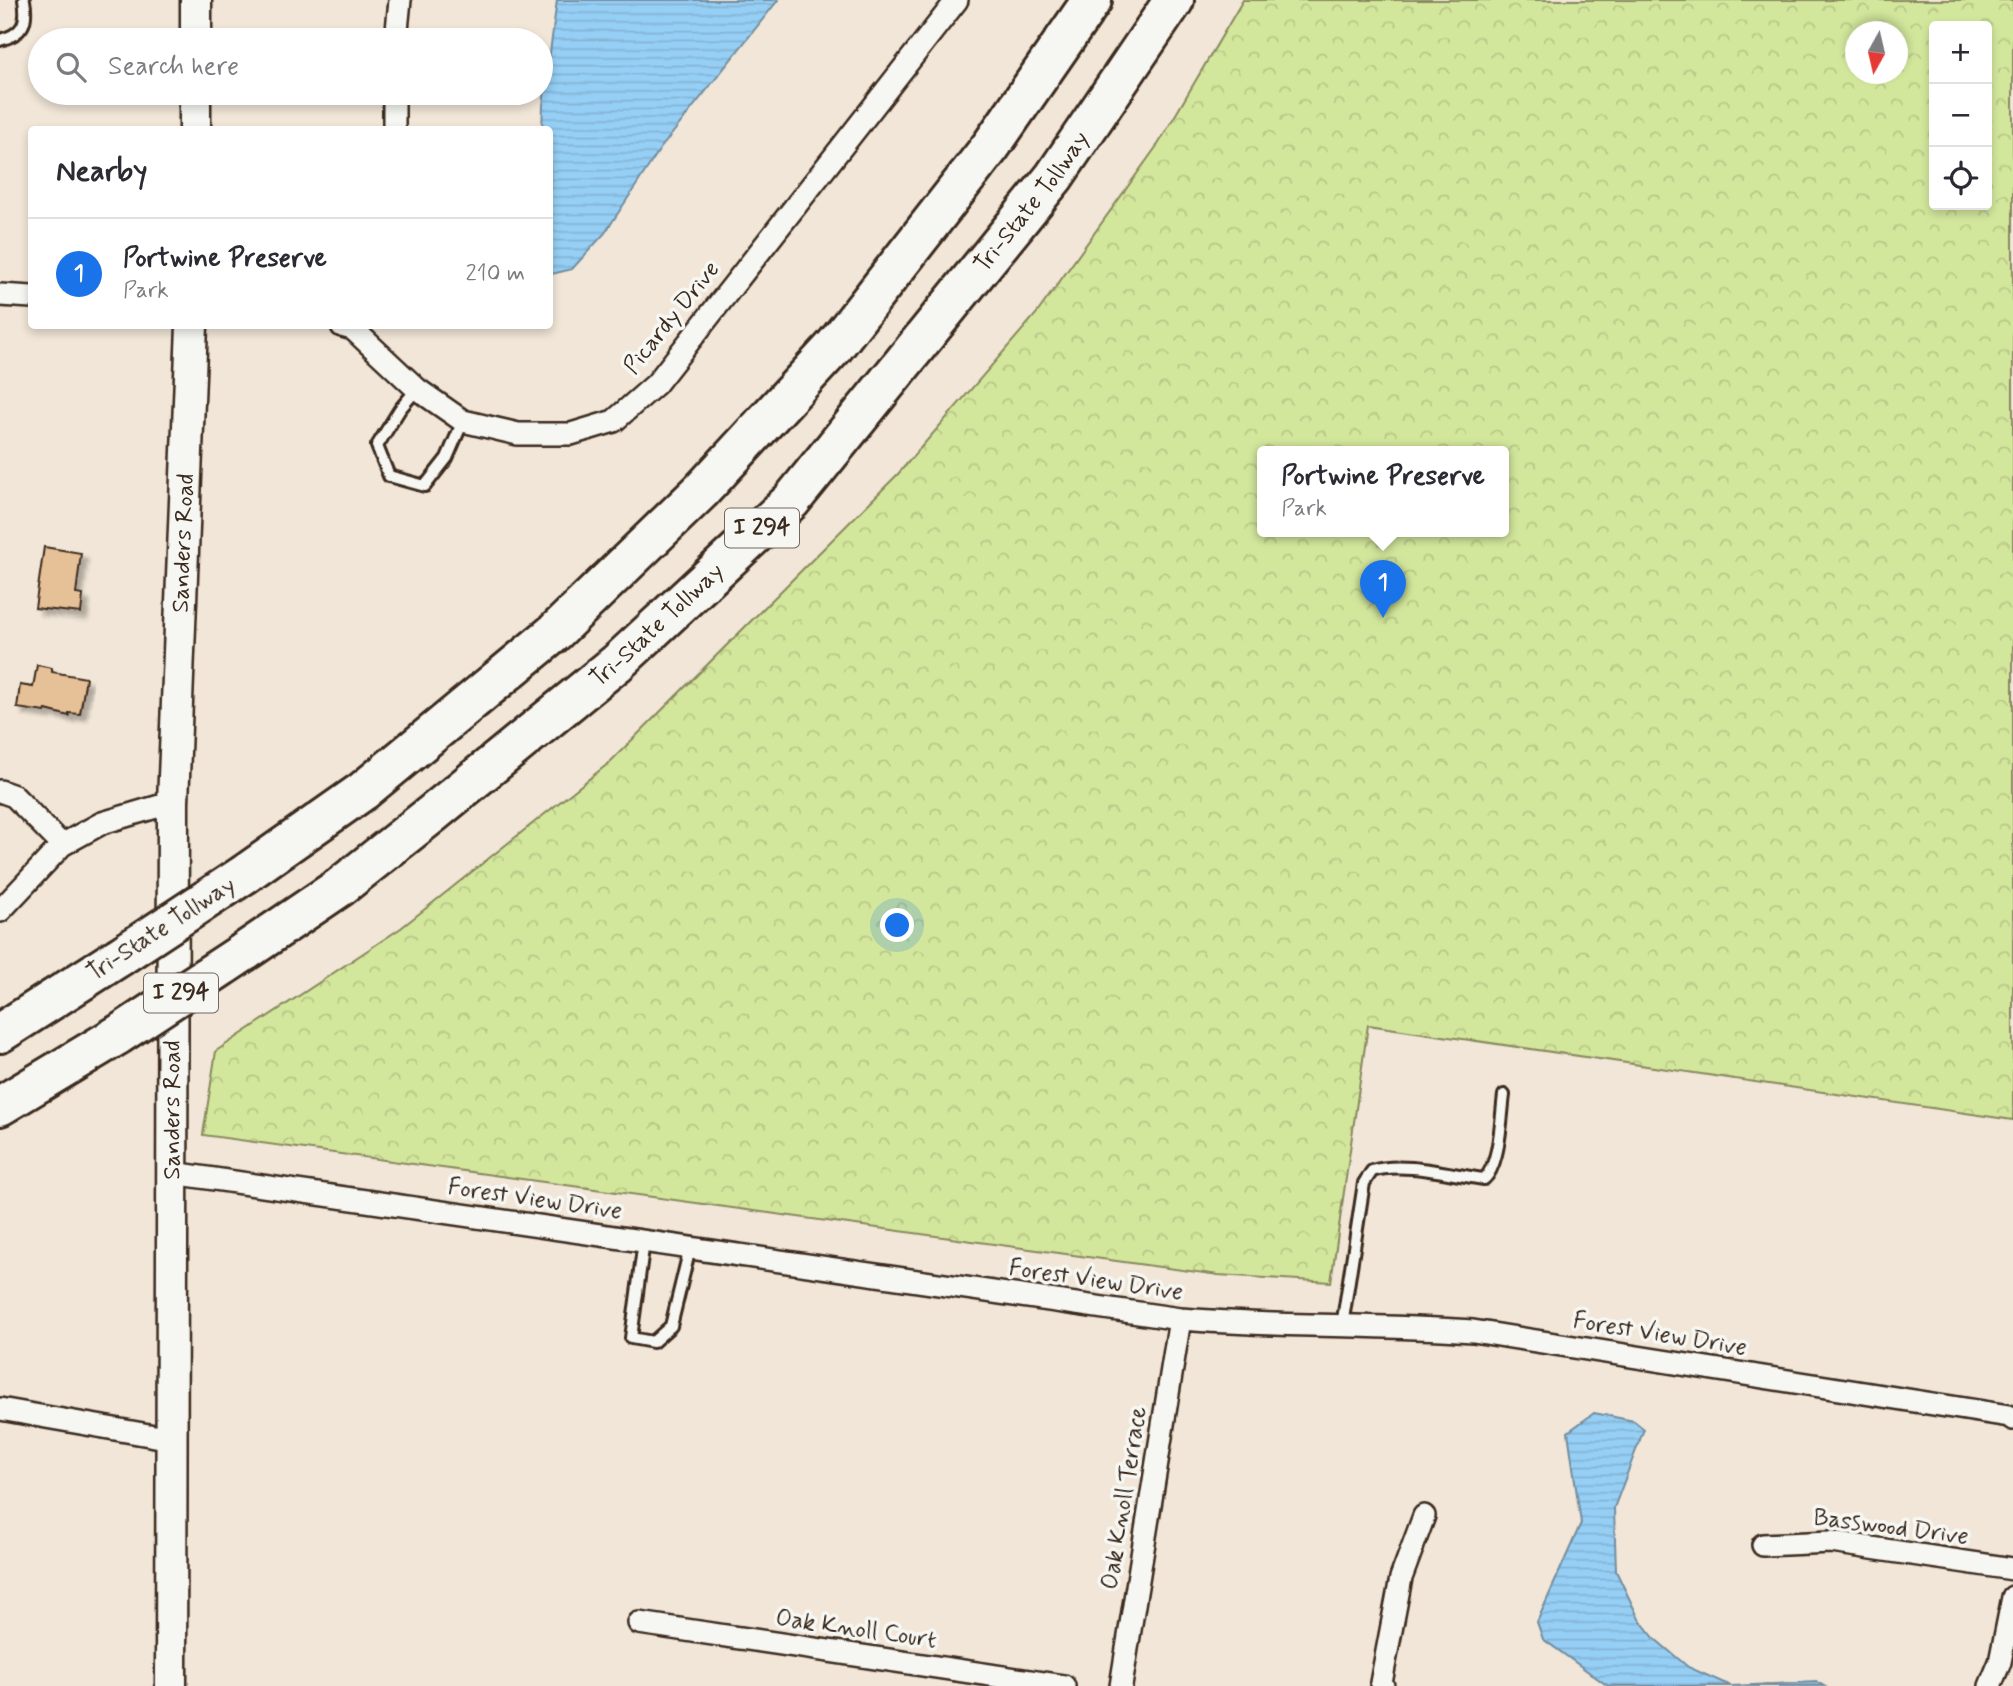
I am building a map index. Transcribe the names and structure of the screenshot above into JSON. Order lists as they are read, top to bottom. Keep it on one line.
{"streets":{"highway":["Tri-State Tollway","I 294"],"main road":["Sanders Road"],"street":["Picardy Drive","Forest View Drive","Oak Knoll Terrace","Basswood Drive","Oak Knoll Court"]},"crossings":[["Sanders Road","Forest View Drive"],["Forest View Drive","Oak Knoll Terrace"]],"north":"bottom","page":{"map_buttons":["+","−"],"search":"Search here","heading":"Nearby","list":[{"mark":"1","name":"Portwine Preserve","note":"Park","value":"210 m"}],"popup":["Portwine Preserve","Park"],"pins":"1"}}
